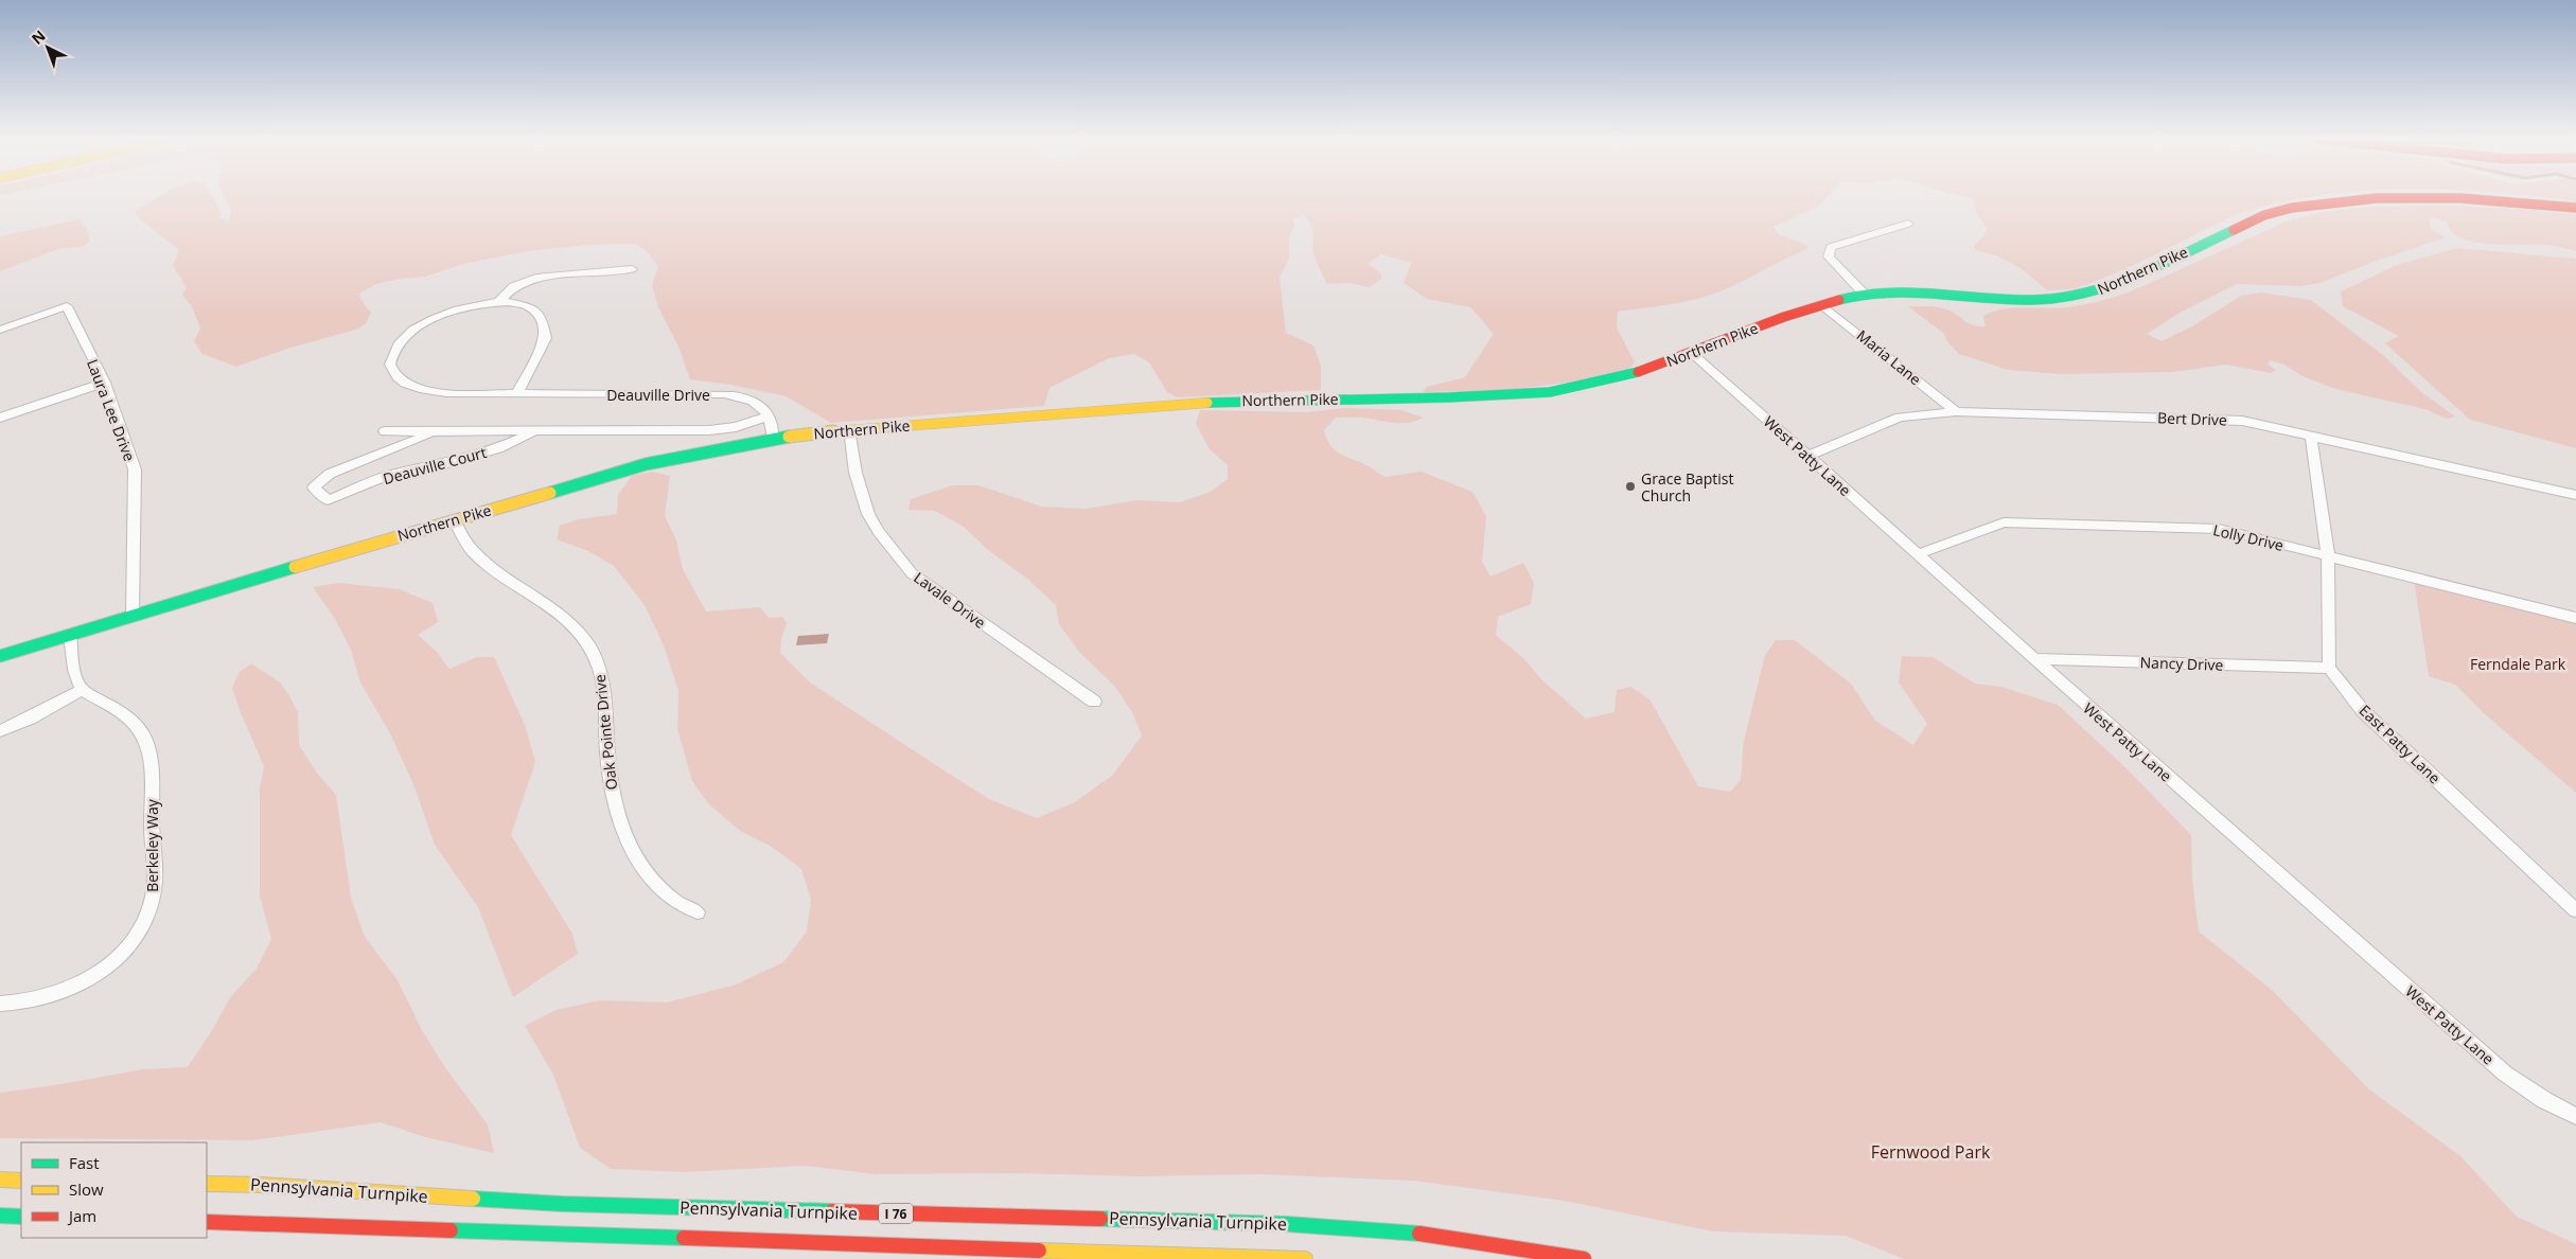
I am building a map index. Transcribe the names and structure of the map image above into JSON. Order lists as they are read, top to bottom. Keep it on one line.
{"streets":{"main road":["Northern Pike","Pennsylvania Turnpike","I 76"],"street":["Maria Lane","Deauville Drive","Laura Lee Drive","Bert Drive","West Patty Lane","Deauville Court","Lolly Drive","Lavale Drive","Nancy Drive","Oak Pointe Drive","East Patty Lane","Berkeley Way"]},"crossings":[["Northern Pike","Maria Lane"],["Northern Pike","Laura Lee Drive"],["Northern Pike","West Patty Lane"],["Northern Pike","Lavale Drive"],["Northern Pike","Oak Pointe Drive"],["Maria Lane","Bert Drive"],["Deauville Drive","Deauville Court"],["Bert Drive","West Patty Lane"],["West Patty Lane","Lolly Drive"],["West Patty Lane","Nancy Drive"],["Nancy Drive","East Patty Lane"]],"parks":["Ferndale Park","Fernwood Park"],"places":["Grace Baptist Church"],"legend":["Fast","Slow","Jam"],"north":"top left"}
